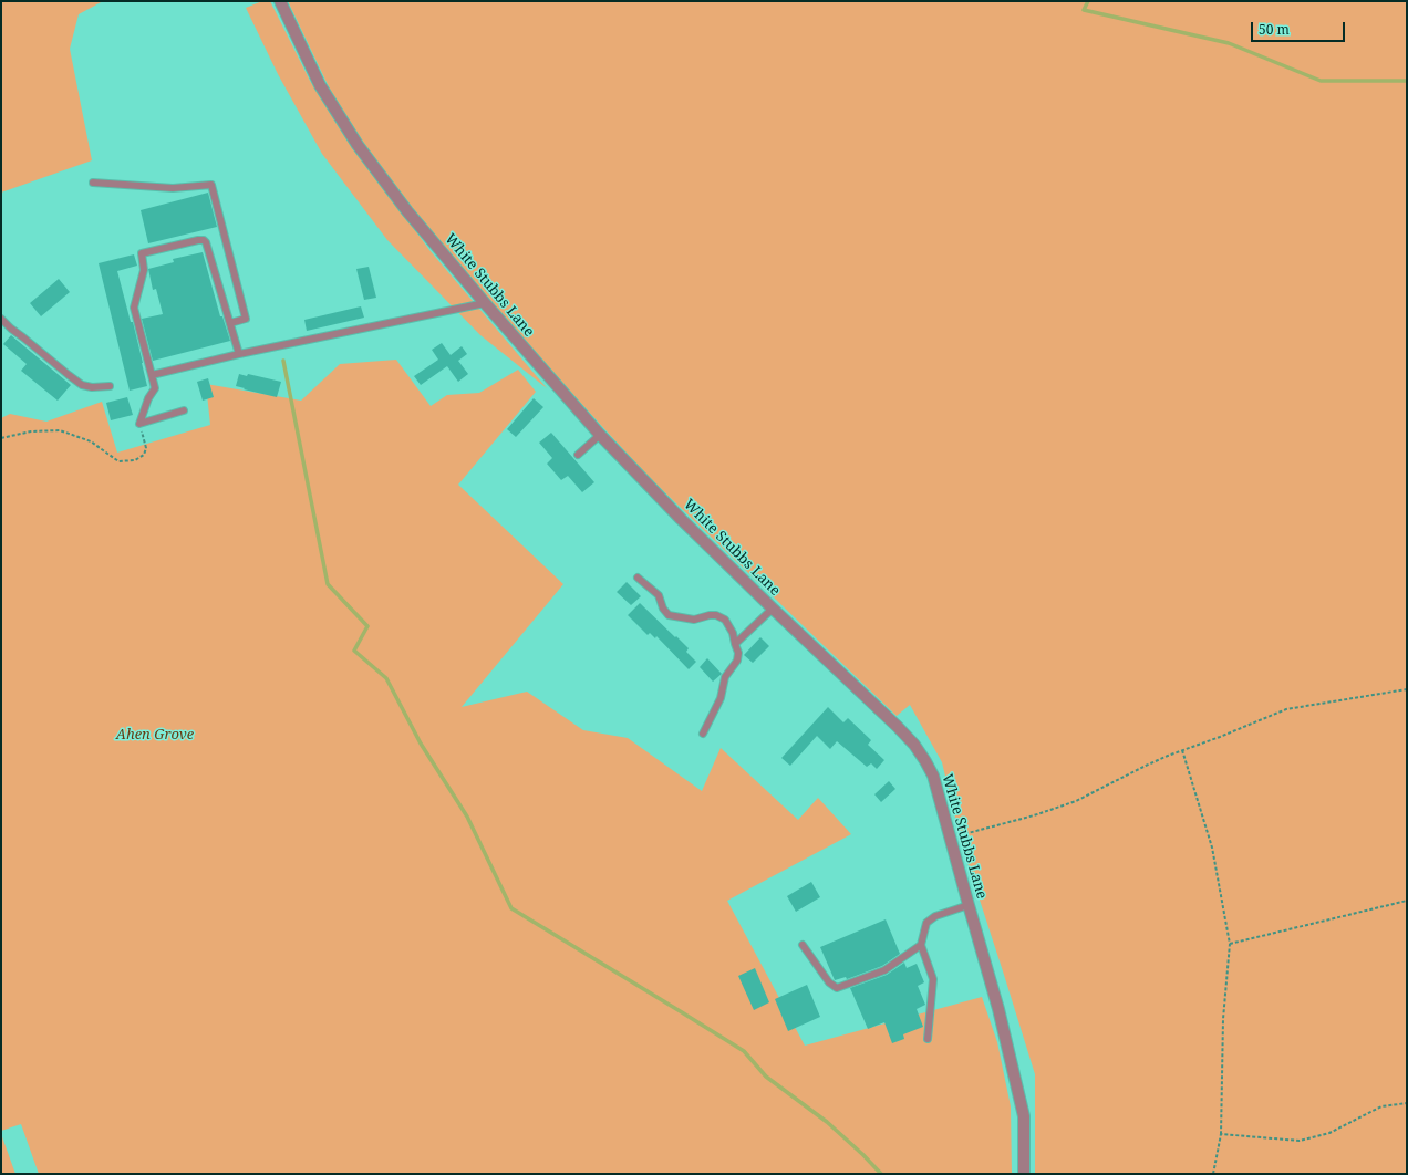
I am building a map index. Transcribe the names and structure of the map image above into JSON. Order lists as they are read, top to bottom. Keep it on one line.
{"streets":{"street":["White Stubbs Lane"]},"parks":["Ahen Grove"],"scale_bar":"50 m"}
